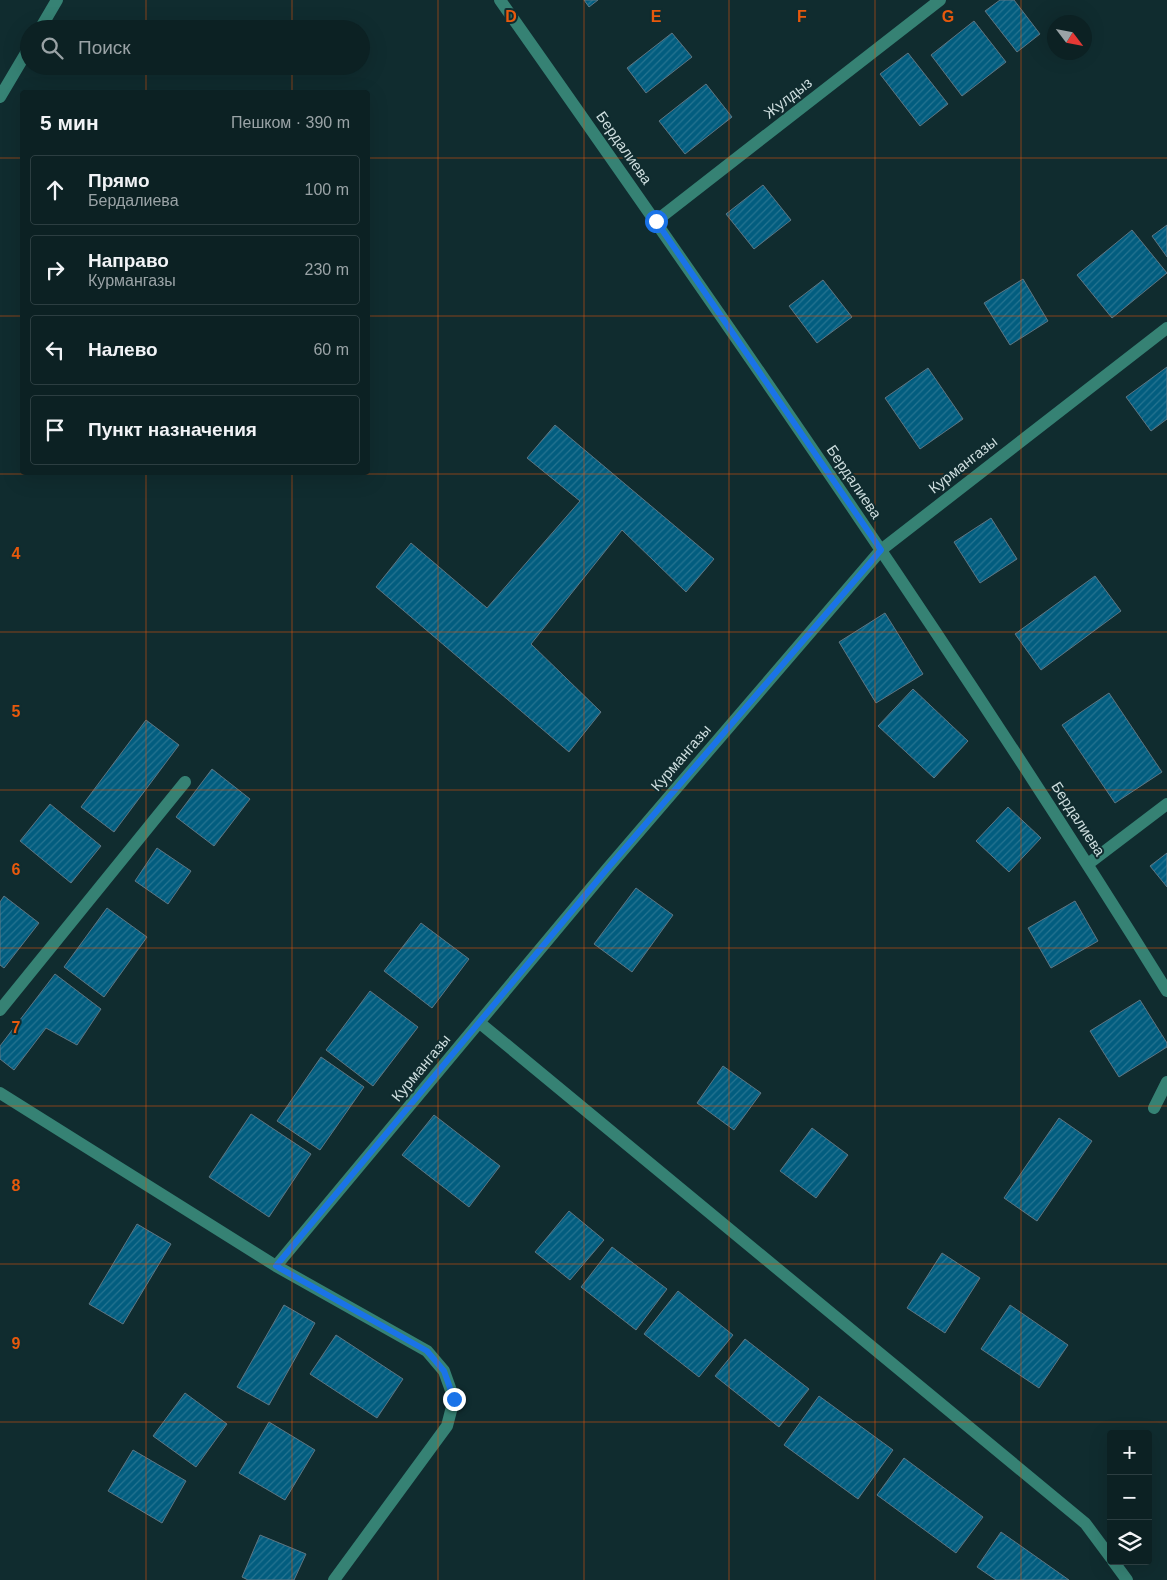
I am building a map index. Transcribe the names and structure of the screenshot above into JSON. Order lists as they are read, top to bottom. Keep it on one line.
{"streets":{"street":["Жулдыз","Бердалиева","Курмангазы"]},"crossings":[["Жулдыз","Бердалиева"],["Бердалиева","Курмангазы"]],"north":"bottom right","page":{"search":"Поиск","heading":["5 мин","Пешком · 390 m"],"list":[["Прямо","Бердалиева","100 m"],["Направо","Курмангазы","230 m"],["Налево","60 m"],"Пункт назначения"],"map_buttons":["+","−"]},"grid":{"columns":["D","E","F","G"],"rows":["4","5","6","7","8","9"]}}
